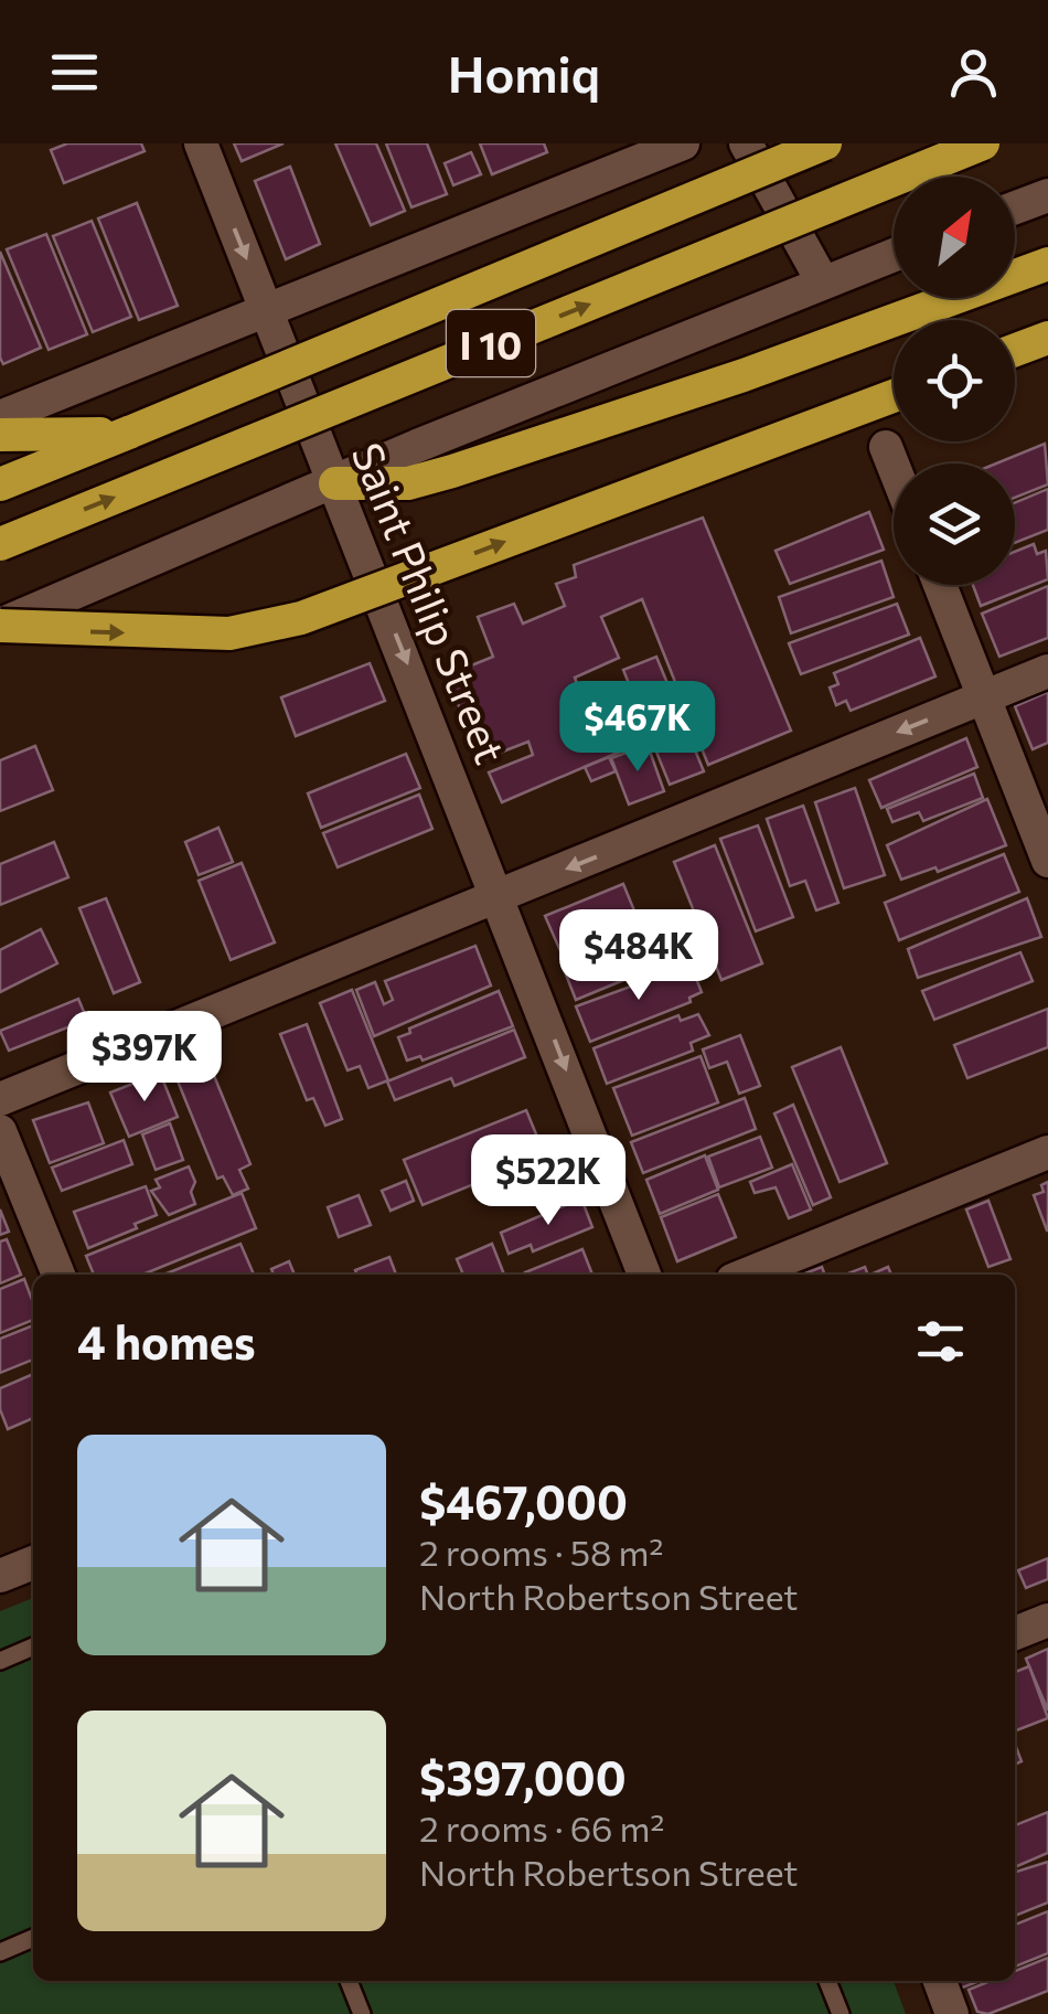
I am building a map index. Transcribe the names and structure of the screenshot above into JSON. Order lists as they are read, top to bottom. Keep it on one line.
{"streets":{"highway":["I 10"],"street":["Saint Philip Street"]},"one_way":["Saint Philip Street"],"north":"top right","page":{"header":"Homiq","price":["$467K","$484K","$397K","$522K"],"heading":"4 homes","list":[{"name":"$467,000","note":"2 rooms · 58 m² · North Robertson Street"},{"name":"$397,000","note":"2 rooms · 66 m² · North Robertson Street"}]}}
